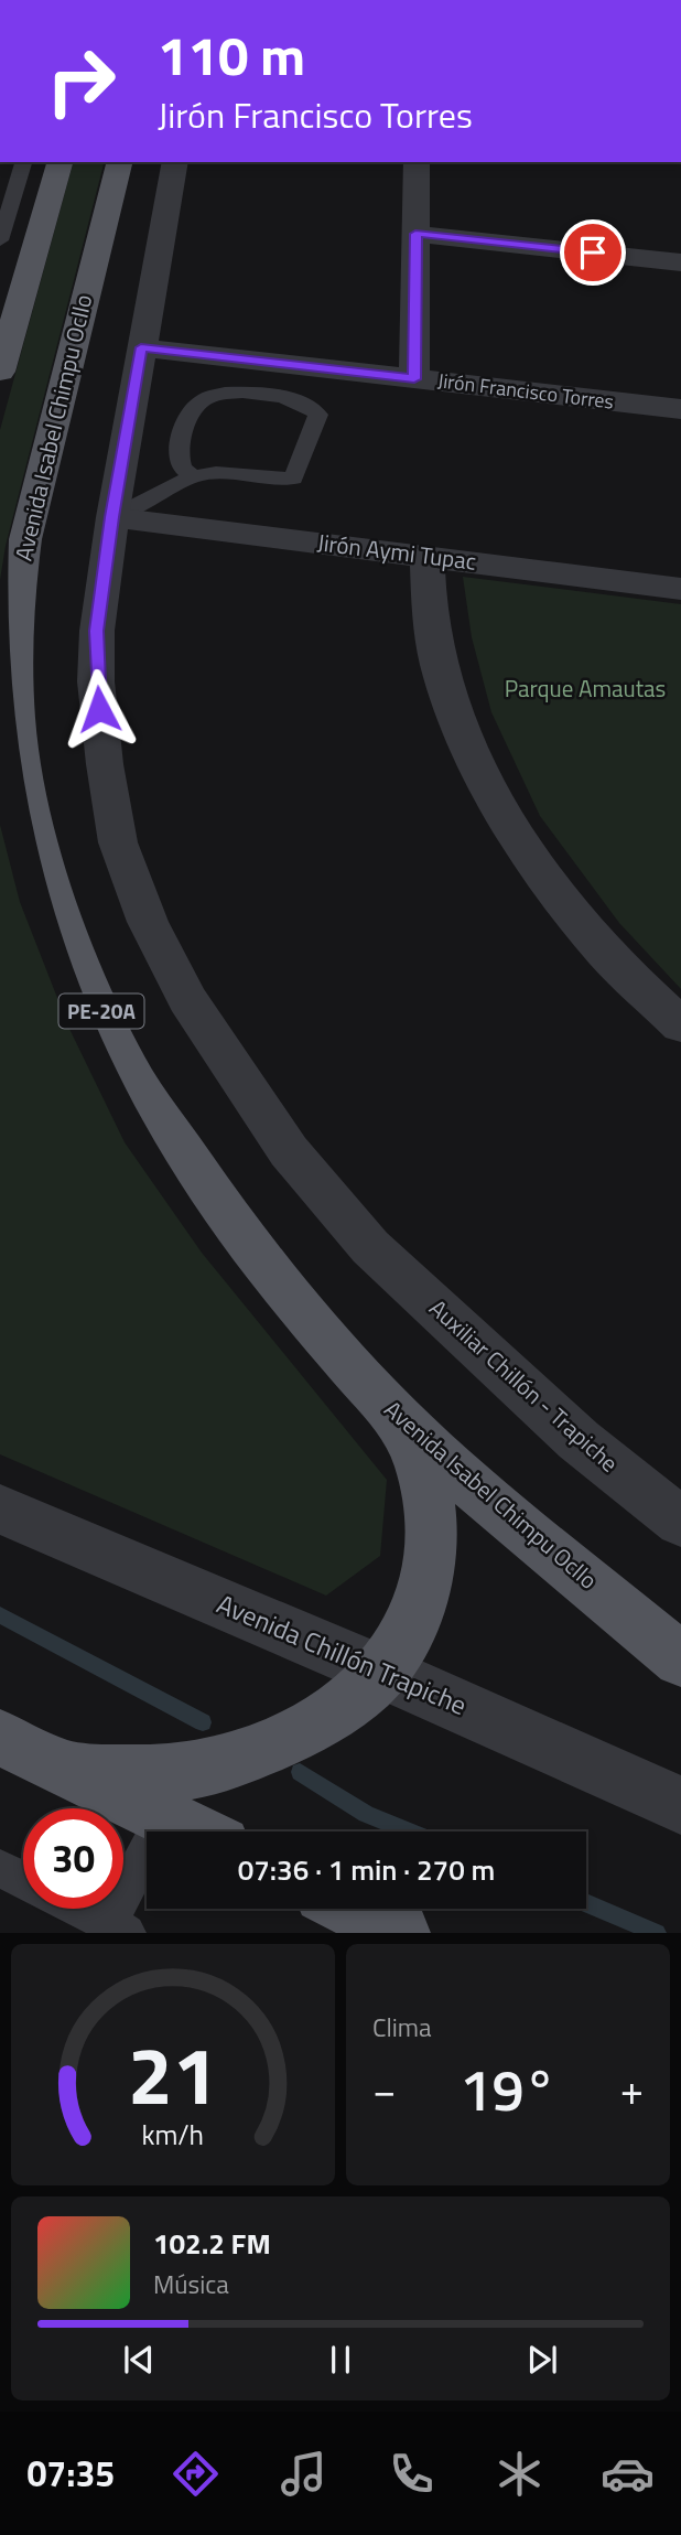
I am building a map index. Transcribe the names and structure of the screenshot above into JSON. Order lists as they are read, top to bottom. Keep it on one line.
{"streets":{"main road":["Avenida Isabel Chimpu Ocllo","PE-20A"],"street":["Jirón Francisco Torres","Jirón Aymi Tupac","Auxiliar Chillón - Trapiche","Avenida Chillón Trapiche"]},"crossings":[["Jirón Francisco Torres","Auxiliar Chillón - Trapiche"],["Jirón Aymi Tupac","Auxiliar Chillón - Trapiche"]],"parks":["Parque Amautas"],"page":{"turn":["110 m","Jirón Francisco Torres"],"limit":"30","trip":"07:36 · 1 min · 270 m","tile":"Clima","heat":["−","19°","+"],"song":["102.2 FM","Música"],"tabs":"07:35","gauge":["21","km/h"]}}
